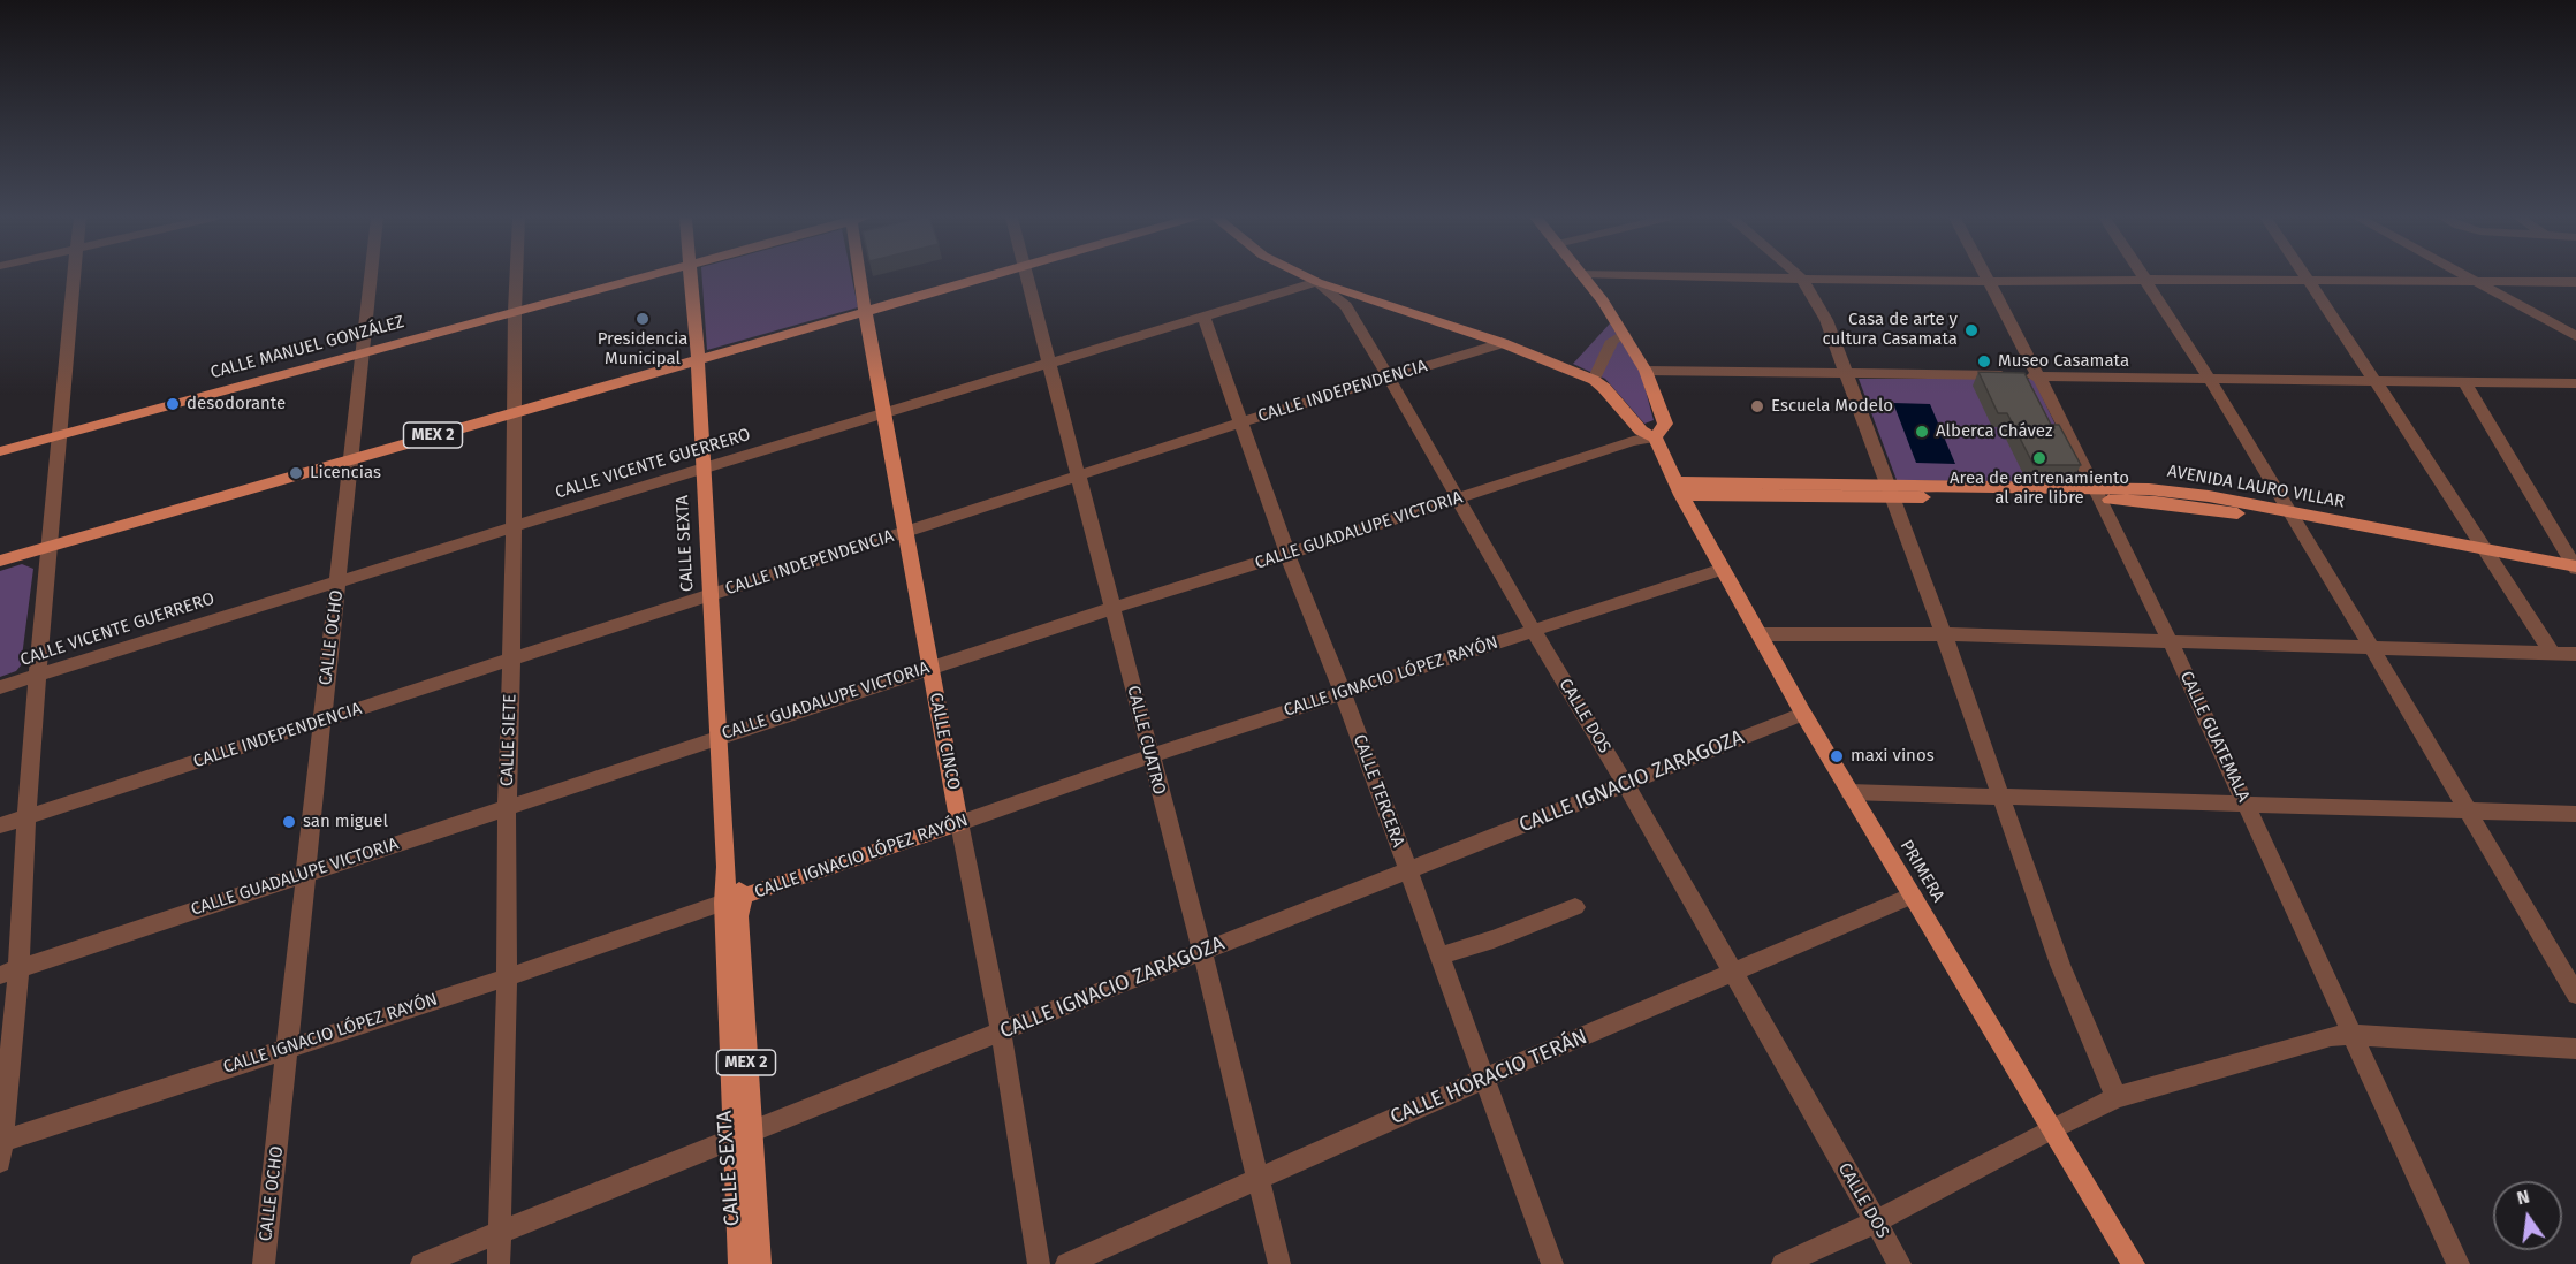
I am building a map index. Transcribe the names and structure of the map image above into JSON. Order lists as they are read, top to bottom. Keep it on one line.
{"streets":{"main road":["CALLE MANUEL GONZÁLEZ","MEX 2","AVENIDA LAURO VILLAR","CALLE SEXTA","CALLE IGNACIO LÓPEZ RAYÓN","CALLE DOS","CALLE CINCO","PRIMERA"],"street":["CALLE INDEPENDENCIA","CALLE VICENTE GUERRERO","CALLE GUADALUPE VICTORIA","CALLE OCHO","CALLE GUATEMALA","CALLE SIETE","CALLE CUATRO","CALLE IGNACIO ZARAGOZA","CALLE TERCERA","CALLE HORACIO TERÁN"]},"crossings":[["CALLE MANUEL GONZÁLEZ","CALLE OCHO"],["CALLE MANUEL GONZÁLEZ","CALLE SIETE"],["CALLE INDEPENDENCIA","CALLE SEXTA"],["CALLE INDEPENDENCIA","CALLE OCHO"],["CALLE INDEPENDENCIA","CALLE DOS"],["CALLE INDEPENDENCIA","CALLE SIETE"],["CALLE INDEPENDENCIA","CALLE CUATRO"],["CALLE INDEPENDENCIA","CALLE CINCO"],["CALLE INDEPENDENCIA","CALLE TERCERA"],["MEX 2","CALLE SEXTA"],["MEX 2","CALLE OCHO"],["MEX 2","CALLE SIETE"],["MEX 2","CALLE CINCO"],["CALLE VICENTE GUERRERO","CALLE SEXTA"],["CALLE VICENTE GUERRERO","CALLE OCHO"],["CALLE VICENTE GUERRERO","CALLE DOS"],["CALLE VICENTE GUERRERO","CALLE SIETE"],["CALLE VICENTE GUERRERO","CALLE CUATRO"],["CALLE VICENTE GUERRERO","CALLE CINCO"],["CALLE VICENTE GUERRERO","CALLE TERCERA"],["AVENIDA LAURO VILLAR","CALLE GUATEMALA"],["AVENIDA LAURO VILLAR","PRIMERA"],["CALLE GUADALUPE VICTORIA","CALLE SEXTA"],["CALLE GUADALUPE VICTORIA","CALLE OCHO"],["CALLE GUADALUPE VICTORIA","CALLE DOS"],["CALLE GUADALUPE VICTORIA","CALLE SIETE"],["CALLE GUADALUPE VICTORIA","CALLE CUATRO"],["CALLE GUADALUPE VICTORIA","CALLE CINCO"],["CALLE GUADALUPE VICTORIA","CALLE TERCERA"],["CALLE GUADALUPE VICTORIA","PRIMERA"],["CALLE SEXTA","CALLE IGNACIO LÓPEZ RAYÓN"],["CALLE SEXTA","CALLE IGNACIO ZARAGOZA"],["CALLE OCHO","CALLE IGNACIO LÓPEZ RAYÓN"],["CALLE IGNACIO LÓPEZ RAYÓN","CALLE DOS"],["CALLE IGNACIO LÓPEZ RAYÓN","CALLE SIETE"],["CALLE IGNACIO LÓPEZ RAYÓN","CALLE CUATRO"],["CALLE IGNACIO LÓPEZ RAYÓN","CALLE CINCO"],["CALLE IGNACIO LÓPEZ RAYÓN","CALLE TERCERA"],["CALLE IGNACIO LÓPEZ RAYÓN","PRIMERA"],["CALLE DOS","CALLE IGNACIO ZARAGOZA"],["CALLE DOS","CALLE HORACIO TERÁN"],["CALLE SIETE","CALLE IGNACIO ZARAGOZA"],["CALLE CUATRO","CALLE IGNACIO ZARAGOZA"],["CALLE CUATRO","CALLE HORACIO TERÁN"],["CALLE CINCO","CALLE IGNACIO ZARAGOZA"],["CALLE IGNACIO ZARAGOZA","CALLE TERCERA"],["CALLE IGNACIO ZARAGOZA","PRIMERA"],["CALLE TERCERA","CALLE HORACIO TERÁN"],["PRIMERA","CALLE HORACIO TERÁN"]],"places":["Presidencia Municipal","Casa de arte y cultura Casamata","Museo Casamata","desodorante","Escuela Modelo","Alberca Chávez","Area de entrenamiento al aire libre","Licencias","maxi vinos","san miguel"],"north":"top"}
